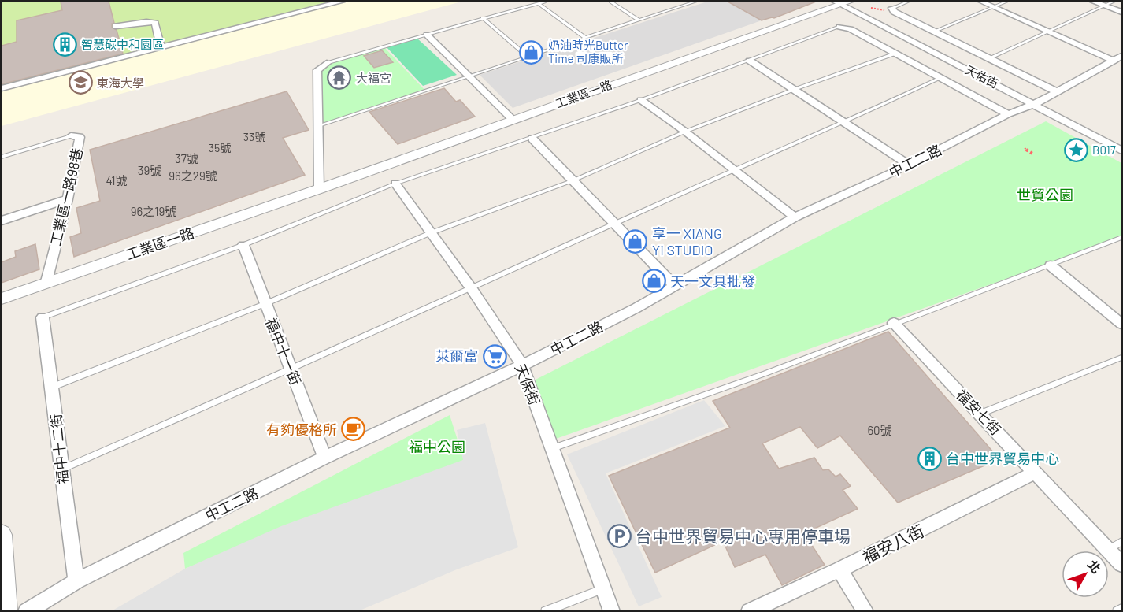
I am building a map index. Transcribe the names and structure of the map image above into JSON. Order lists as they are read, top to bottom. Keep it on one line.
{"streets":{"street":["天佑街","工業區一路","中工二路","工業區一路98巷","福中十一街","天保街","福安七街","福中十二街","福安八街"]},"crossings":[["天佑街","工業區一路"],["天佑街","中工二路"],["工業區一路","工業區一路98巷"],["中工二路","福中十一街"],["中工二路","天保街"],["中工二路","福中十二街"],["福安七街","福安八街"]],"parks":["世貿公園","福中公園"],"places":{"building":["智慧碳中和園區","台中世界貿易中心"],"shop":["奶油時光Butter Time 司康販所","享一 XIANG YI STUDIO","天一文具批發"],"temple":["大福宮"],"school or university":["東海大學"],"place":["B017"],"supermarket":["萊爾富"],"cafe":["有夠優格所"],"parking":["台中世界貿易中心專用停車場"]},"house_numbers":["33號","35號","37號","39號","96之29號","41號","96之19號","60號"],"north":"top right"}
